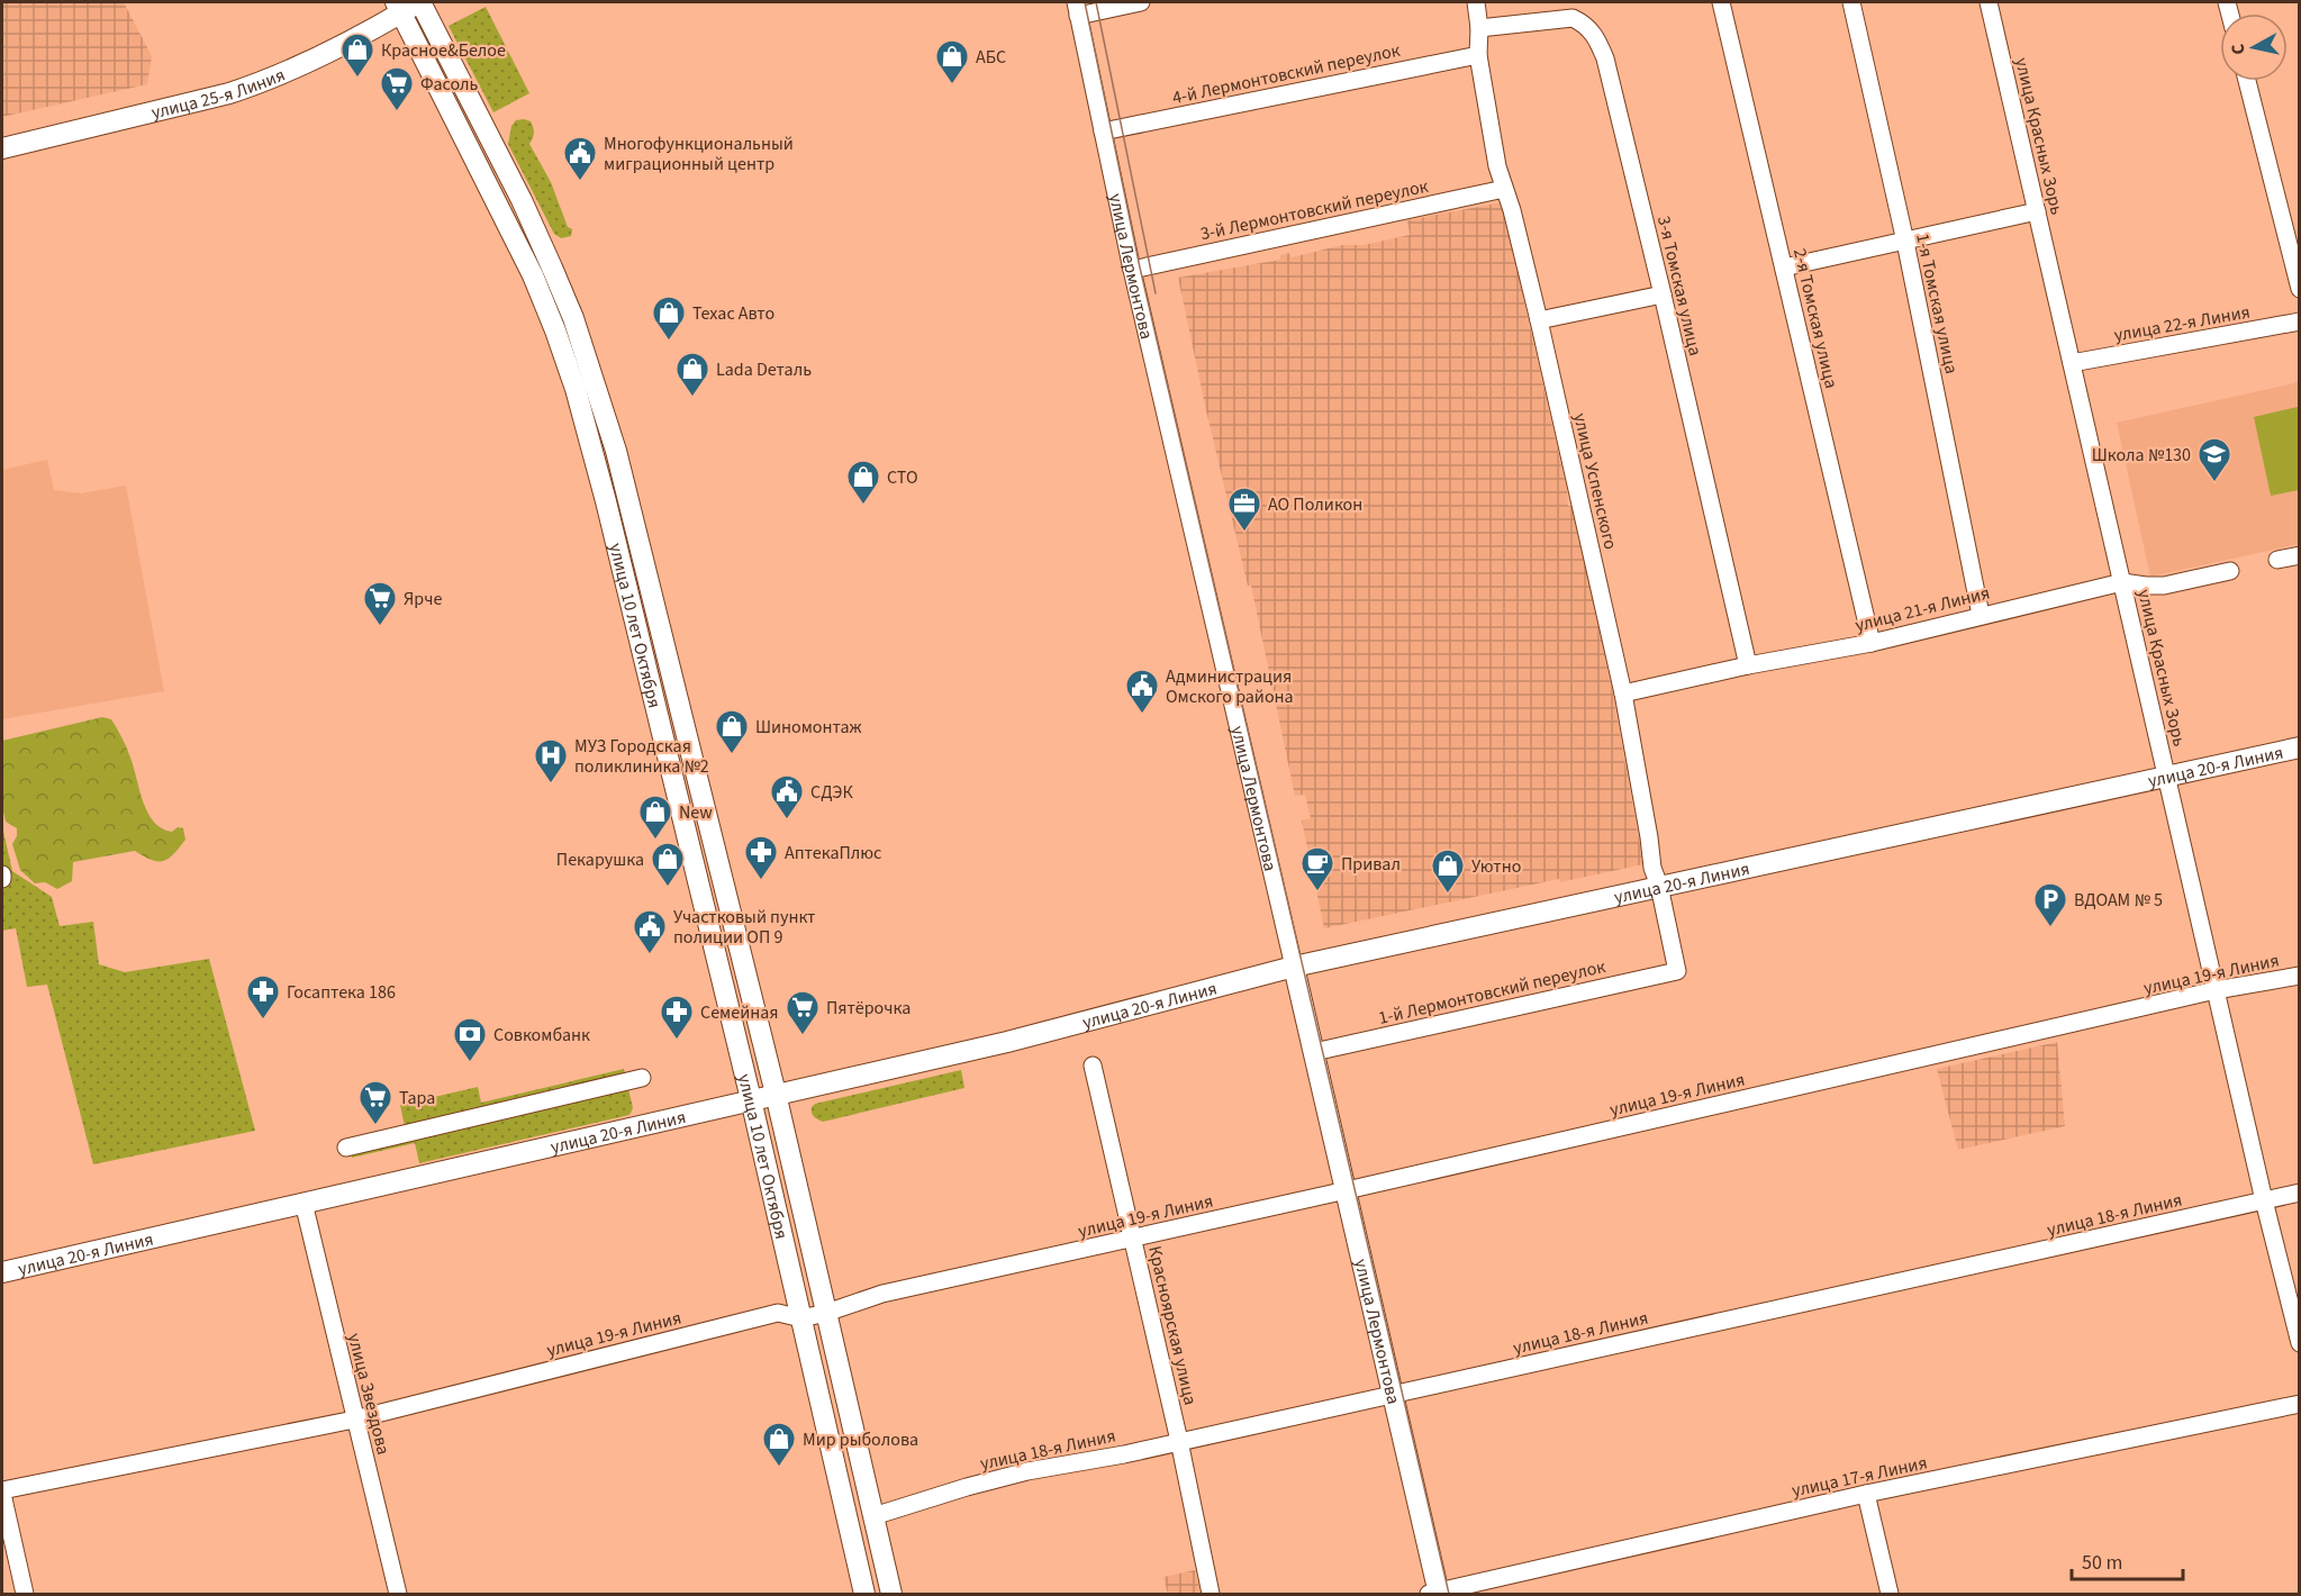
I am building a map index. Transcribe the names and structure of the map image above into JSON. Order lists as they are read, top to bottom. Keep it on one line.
{"streets":{"main road":["улица 25-я Линия","улица Лермонтова","улица 10 лет Октября","улица 20-я Линия"],"street":["4-й Лермонтовский переулок","улица Красных Зорь","3-й Лермонтовский переулок","3-я Томская улица","1-я Томская улица","2-я Томская улица","улица 22-я Линия","улица Успенского","улица 21-я Линия","улица 19-я Линия","1-й Лермонтовский переулок","улица 18-я Линия","Красноярская улица","улица Звездова","улица 17-я Линия"]},"crossings":[["4-й Лермонтовский переулок","улица Лермонтова"],["4-й Лермонтовский переулок","улица Успенского"],["улица 25-я Линия","улица 10 лет Октября"],["улица Красных Зорь","улица 22-я Линия"],["улица Красных Зорь","улица 21-я Линия"],["улица Красных Зорь","улица 20-я Линия"],["улица Красных Зорь","улица 19-я Линия"],["улица Красных Зорь","улица 18-я Линия"],["3-й Лермонтовский переулок","улица Лермонтова"],["3-й Лермонтовский переулок","улица Успенского"],["улица Лермонтова","улица 20-я Линия"],["улица Лермонтова","улица 19-я Линия"],["улица Лермонтова","1-й Лермонтовский переулок"],["улица Лермонтова","улица 18-я Линия"],["улица Лермонтова","улица 17-я Линия"],["3-я Томская улица","улица Успенского"],["3-я Томская улица","улица 21-я Линия"],["1-я Томская улица","улица 21-я Линия"],["2-я Томская улица","улица 21-я Линия"],["улица Успенского","улица 21-я Линия"],["улица Успенского","улица 20-я Линия"],["улица Успенского","1-й Лермонтовский переулок"],["улица 10 лет Октября","улица 20-я Линия"],["улица 10 лет Октября","улица 19-я Линия"],["улица 10 лет Октября","улица 18-я Линия"],["улица 20-я Линия","улица Звездова"],["улица 19-я Линия","Красноярская улица"],["улица 19-я Линия","улица Звездова"],["улица 18-я Линия","Красноярская улица"]],"places":{"shop":["Красное&Белое","АБС","Техас Авто","Lada Dеталь","СТО","Шиномонтаж","New","Пекарушка","Уютно","Мир рыболова"],"supermarket":["Фасоль","Ярче","Пятёрочка","Тара"],"public building":["Многофункциональный миграционный центр","Администрация Омского района","СДЭК","Участковый пункт полиции ОП 9"],"school or university":["Школа №130"],"office":["АО Поликон"],"hospital":["МУЗ Городская поликлиника №2"],"pharmacy":["АптекаПлюс","Госаптека 186","Семейная"],"cafe":["Привал"],"parking":["ВДОАМ № 5"],"bank":["Совкомбанк"]},"scale_bar":"50 m","north":"left"}
